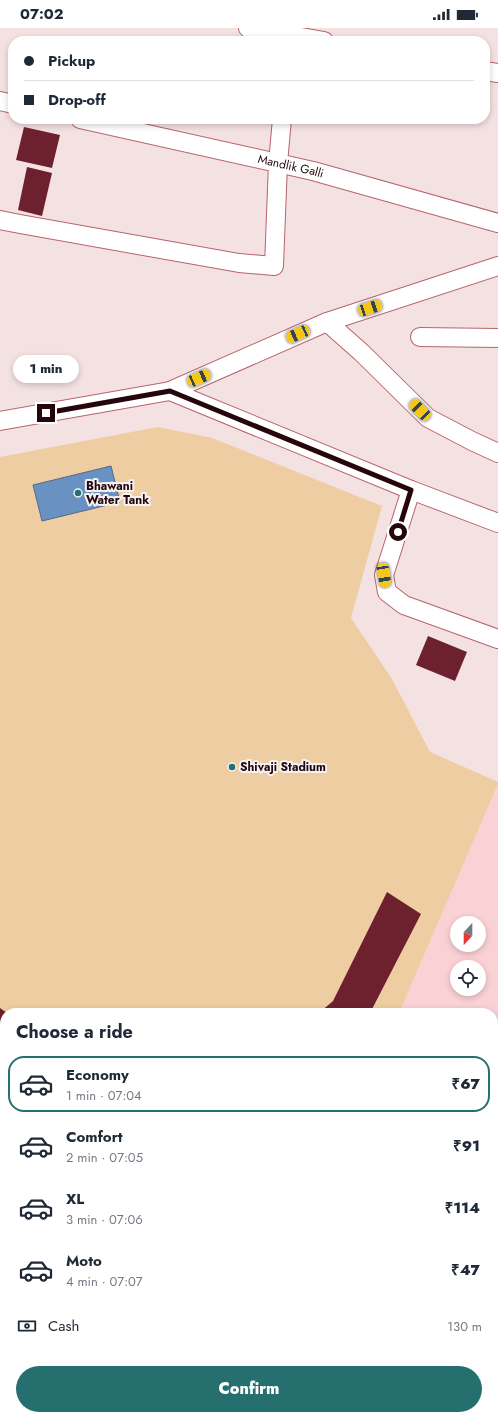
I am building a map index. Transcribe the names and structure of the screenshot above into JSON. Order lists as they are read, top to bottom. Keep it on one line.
{"streets":{"street":["Mandlik Galli"]},"places":["Bhawani Water Tank","Shivaji Stadium"],"north":"bottom","page":{"status":"07:02","banner":["Pickup","Drop-off"],"bubble":"1 min","heading":"Choose a ride","list":[{"name":"Economy","note":"1 min · 07:04","value":"₹67"},{"name":"Comfort","note":"2 min · 07:05","value":"₹91"},{"name":"XL","note":"3 min · 07:06","value":"₹114"},{"name":"Moto","note":"4 min · 07:07","value":"₹47"}],"pay":["Cash","130 m"],"buttons":"Confirm"}}
